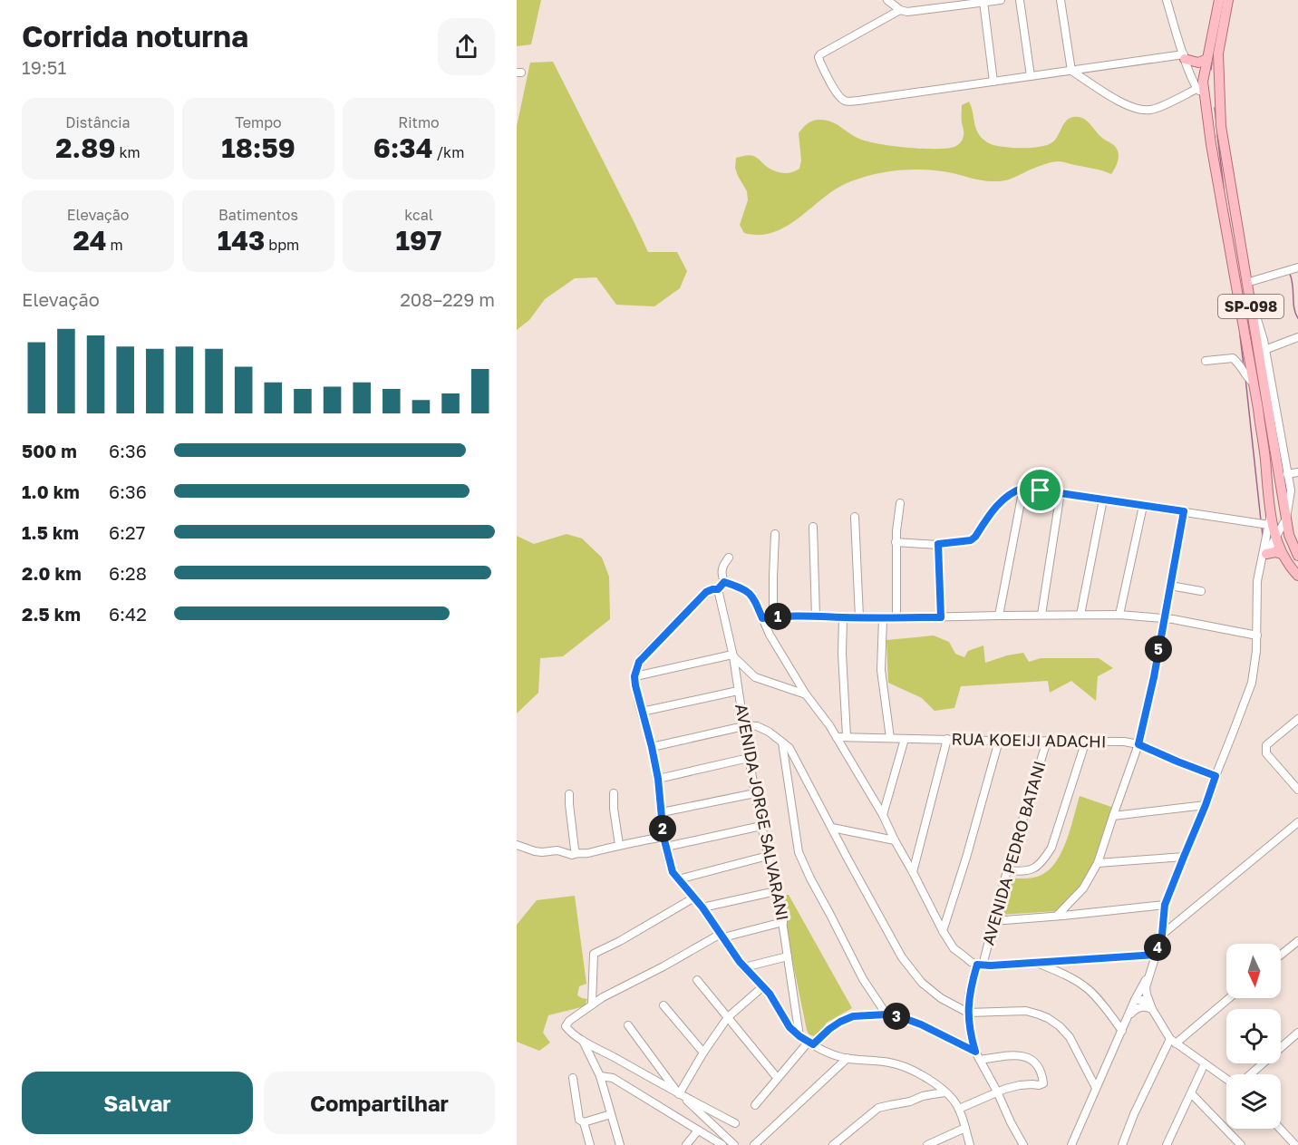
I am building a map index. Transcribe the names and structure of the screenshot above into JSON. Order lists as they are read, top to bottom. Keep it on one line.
{"streets":{"main road":["SP-098"],"street":["RUA KOEIJI ADACHI","AVENIDA JORGE SALVARANI","AVENIDA PEDRO BATANI"]},"crossings":[["RUA KOEIJI ADACHI","AVENIDA PEDRO BATANI"]],"north":"bottom","page":{"heading":["Corrida noturna","19:51"],"stats":[["Distância","2.89 km"],["Tempo","18:59"],["Ritmo","6:34 /km"],["Elevação","24 m"],["Batimentos","143 bpm"],["kcal","197"]],"chart":["Elevação","208–229 m"],"list":[{"name":"500 m","note":"6:36"},{"name":"1.0 km","note":"6:36"},{"name":"1.5 km","note":"6:27"},{"name":"2.0 km","note":"6:28"},{"name":"2.5 km","note":"6:42"}],"pins":["1","5","2","4","3"],"buttons":["Salvar","Compartilhar"]}}
